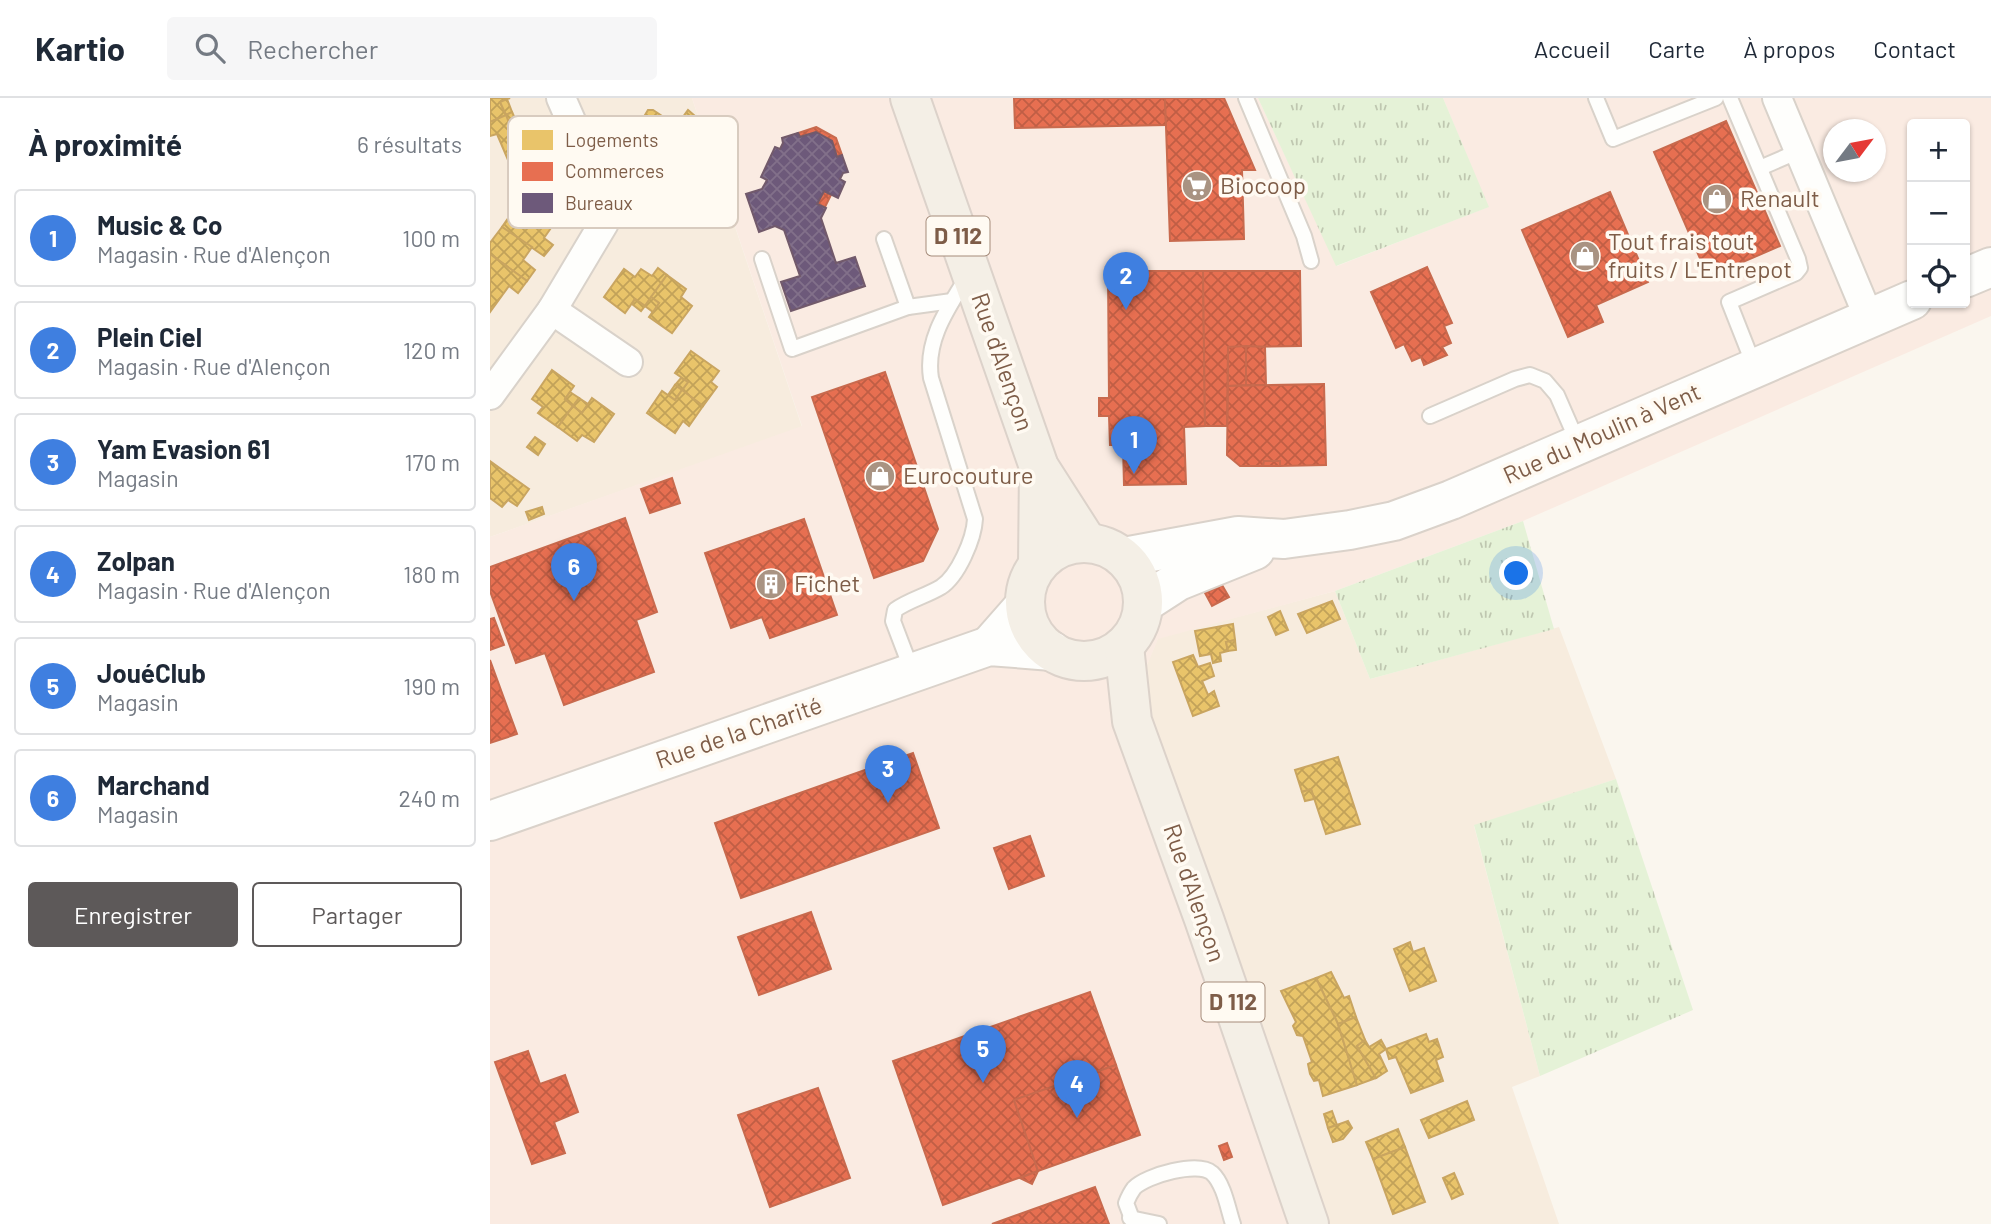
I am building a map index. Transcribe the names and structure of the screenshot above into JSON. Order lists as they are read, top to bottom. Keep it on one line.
{"streets":{"main road":["D 112","Rue d'Alençon","Rue du Moulin à Vent","Rue de la Charité"]},"crossings":[["Rue d'Alençon","Rue du Moulin à Vent"],["Rue d'Alençon","Rue de la Charité"],["Rue du Moulin à Vent","Rue de la Charité"]],"places":{"supermarket":["Biocoop"],"shop":["Renault","Tout frais tout fruits / L'Entrepot","Eurocouture"],"building":["Fichet"]},"legend":["Logements","Commerces","Bureaux"],"north":"top right","page":{"header":"Kartio","search":"Rechercher","nav":["Accueil","Carte","À propos","Contact"],"heading":["À proximité","6 résultats"],"map_buttons":["+","−"],"list":[{"mark":"1","name":"Music & Co","note":"Magasin · Rue d'Alençon","value":"100 m"},{"mark":"2","name":"Plein Ciel","note":"Magasin · Rue d'Alençon","value":"120 m"},{"mark":"3","name":"Yam Evasion 61","note":"Magasin","value":"170 m"},{"mark":"4","name":"Zolpan","note":"Magasin · Rue d'Alençon","value":"180 m"},{"mark":"5","name":"JouéClub","note":"Magasin","value":"190 m"},{"mark":"6","name":"Marchand","note":"Magasin","value":"240 m"}],"pins":["2","1","6","3","5","4"],"buttons":["Enregistrer","Partager"]}}
